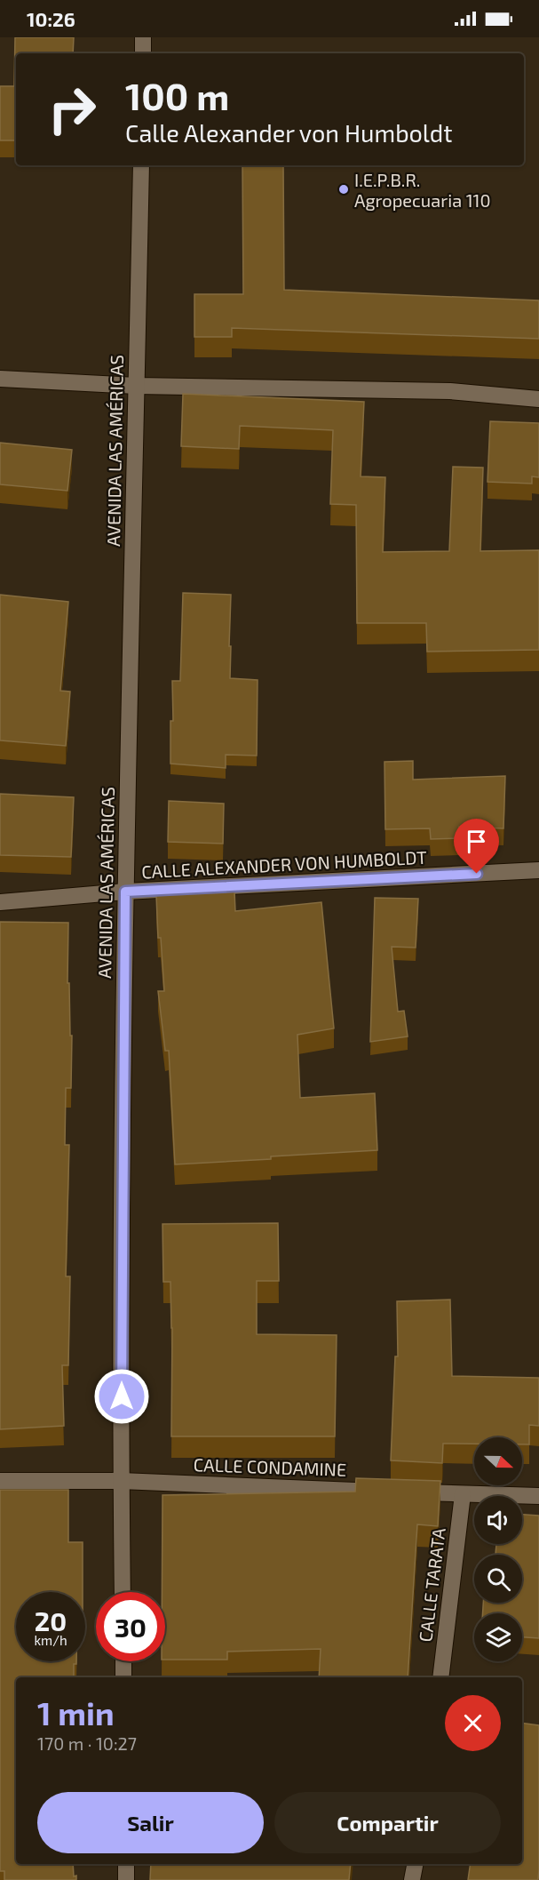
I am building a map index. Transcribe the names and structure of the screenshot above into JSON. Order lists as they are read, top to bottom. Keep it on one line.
{"streets":{"street":["AVENIDA LAS AMÉRICAS","CALLE ALEXANDER VON HUMBOLDT","CALLE CONDAMINE","CALLE TARATA"]},"crossings":[["AVENIDA LAS AMÉRICAS","CALLE ALEXANDER VON HUMBOLDT"],["AVENIDA LAS AMÉRICAS","CALLE CONDAMINE"],["CALLE CONDAMINE","CALLE TARATA"]],"places":["I.E.P.B.R. Agropecuaria 110"],"north":"right","page":{"status":"10:26","turn":["100 m","Calle Alexander von Humboldt"],"speed":"20 km/h","limit":"30","heading":["1 min","170 m · 10:27"],"buttons":["Salir","Compartir"]}}
